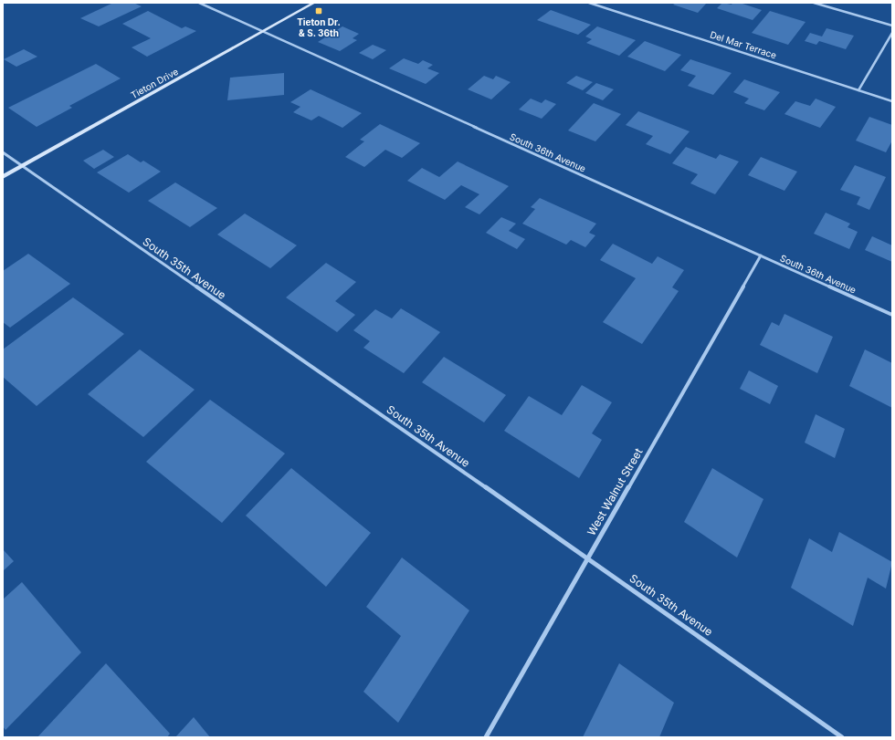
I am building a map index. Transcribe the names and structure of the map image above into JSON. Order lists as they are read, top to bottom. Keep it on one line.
{"streets":{"main road":["Tieton Drive"],"street":["Del Mar Terrace","South 36th Avenue","South 35th Avenue","West Walnut Street"]},"crossings":[["Tieton Drive","South 36th Avenue"],["Tieton Drive","South 35th Avenue"],["South 36th Avenue","West Walnut Street"],["South 35th Avenue","West Walnut Street"]],"places":{"transit":["Tieton Dr. & S. 36th"]}}
